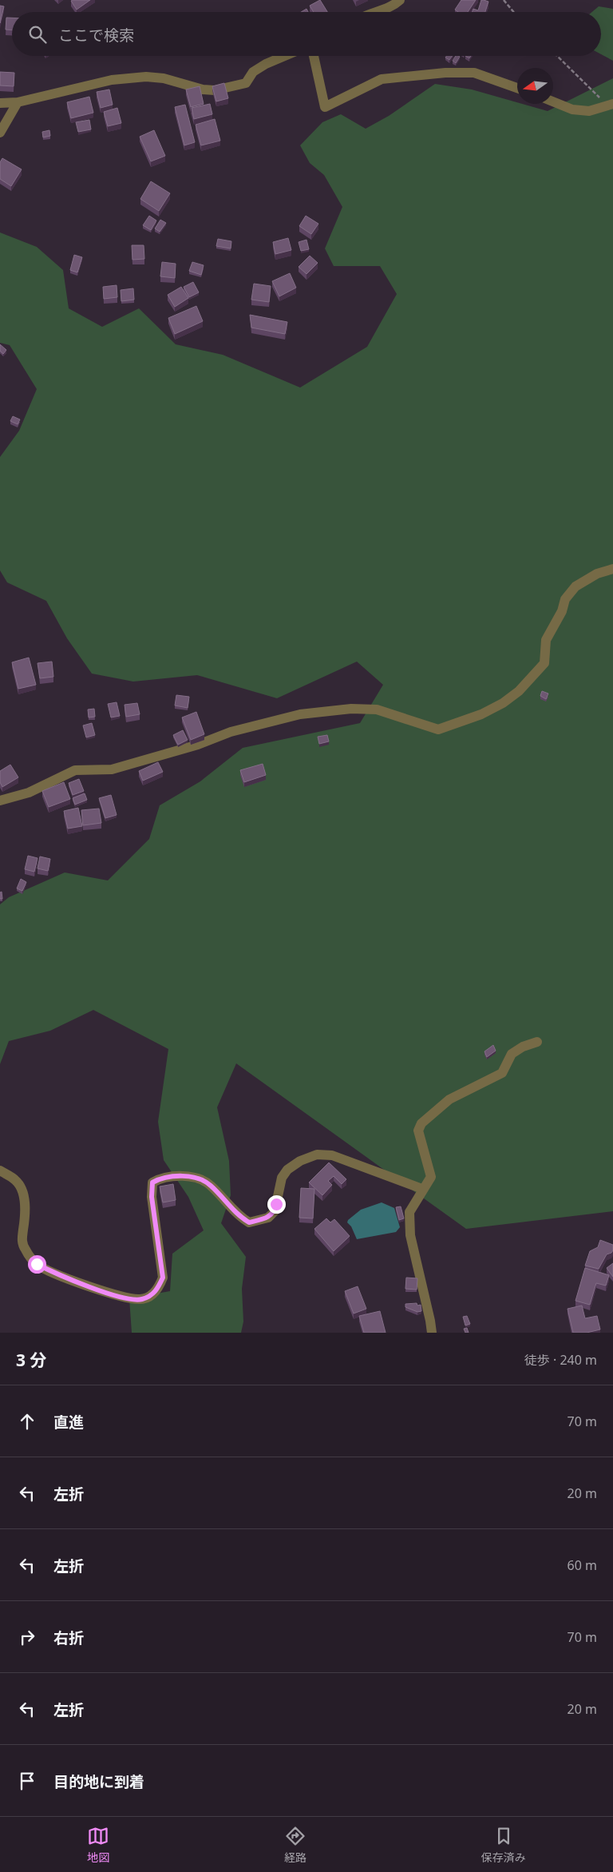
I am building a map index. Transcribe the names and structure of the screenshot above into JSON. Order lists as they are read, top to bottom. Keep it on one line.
{"north":"left","page":{"search":"ここで検索","heading":["3 分","徒歩 · 240 m"],"list":[["直進","70 m"],["左折","20 m"],["左折","60 m"],["右折","70 m"],["左折","20 m"],"目的地に到着"],"nav":["地図","経路","保存済み"]}}
